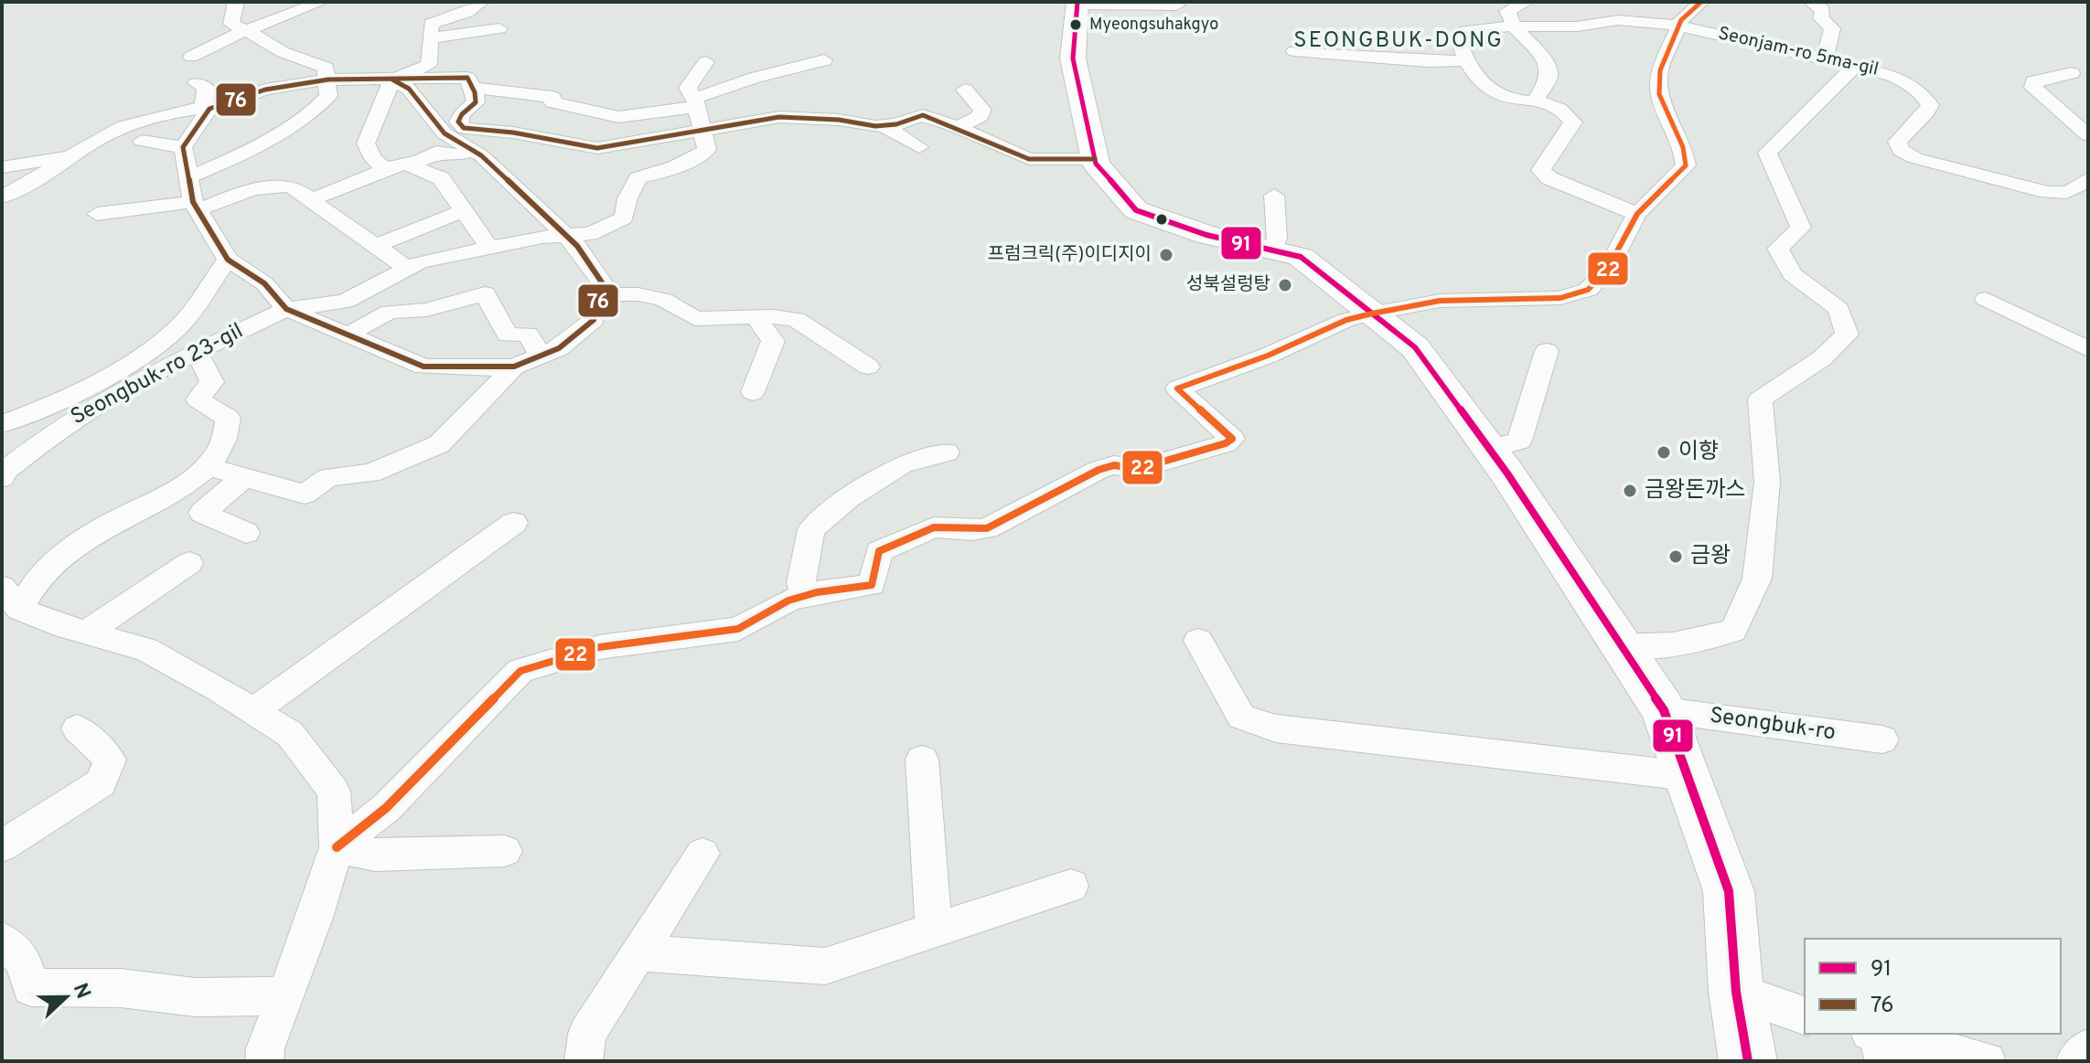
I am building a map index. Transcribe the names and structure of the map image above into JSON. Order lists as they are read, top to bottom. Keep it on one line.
{"streets":{"street":["Seonjam-ro 5ma-gil","Seongbuk-ro 23-gil","Seongbuk-ro"]},"districts":["SEONGBUK-DONG"],"places":["Myeongsuhakgyo","프럼크릭(주)이디지이","성북설렁탕","이향","금왕돈까스","금왕"],"lines":["transit line 91","transit line 22","transit line 76"],"legend":["91","76"],"north":"right"}
